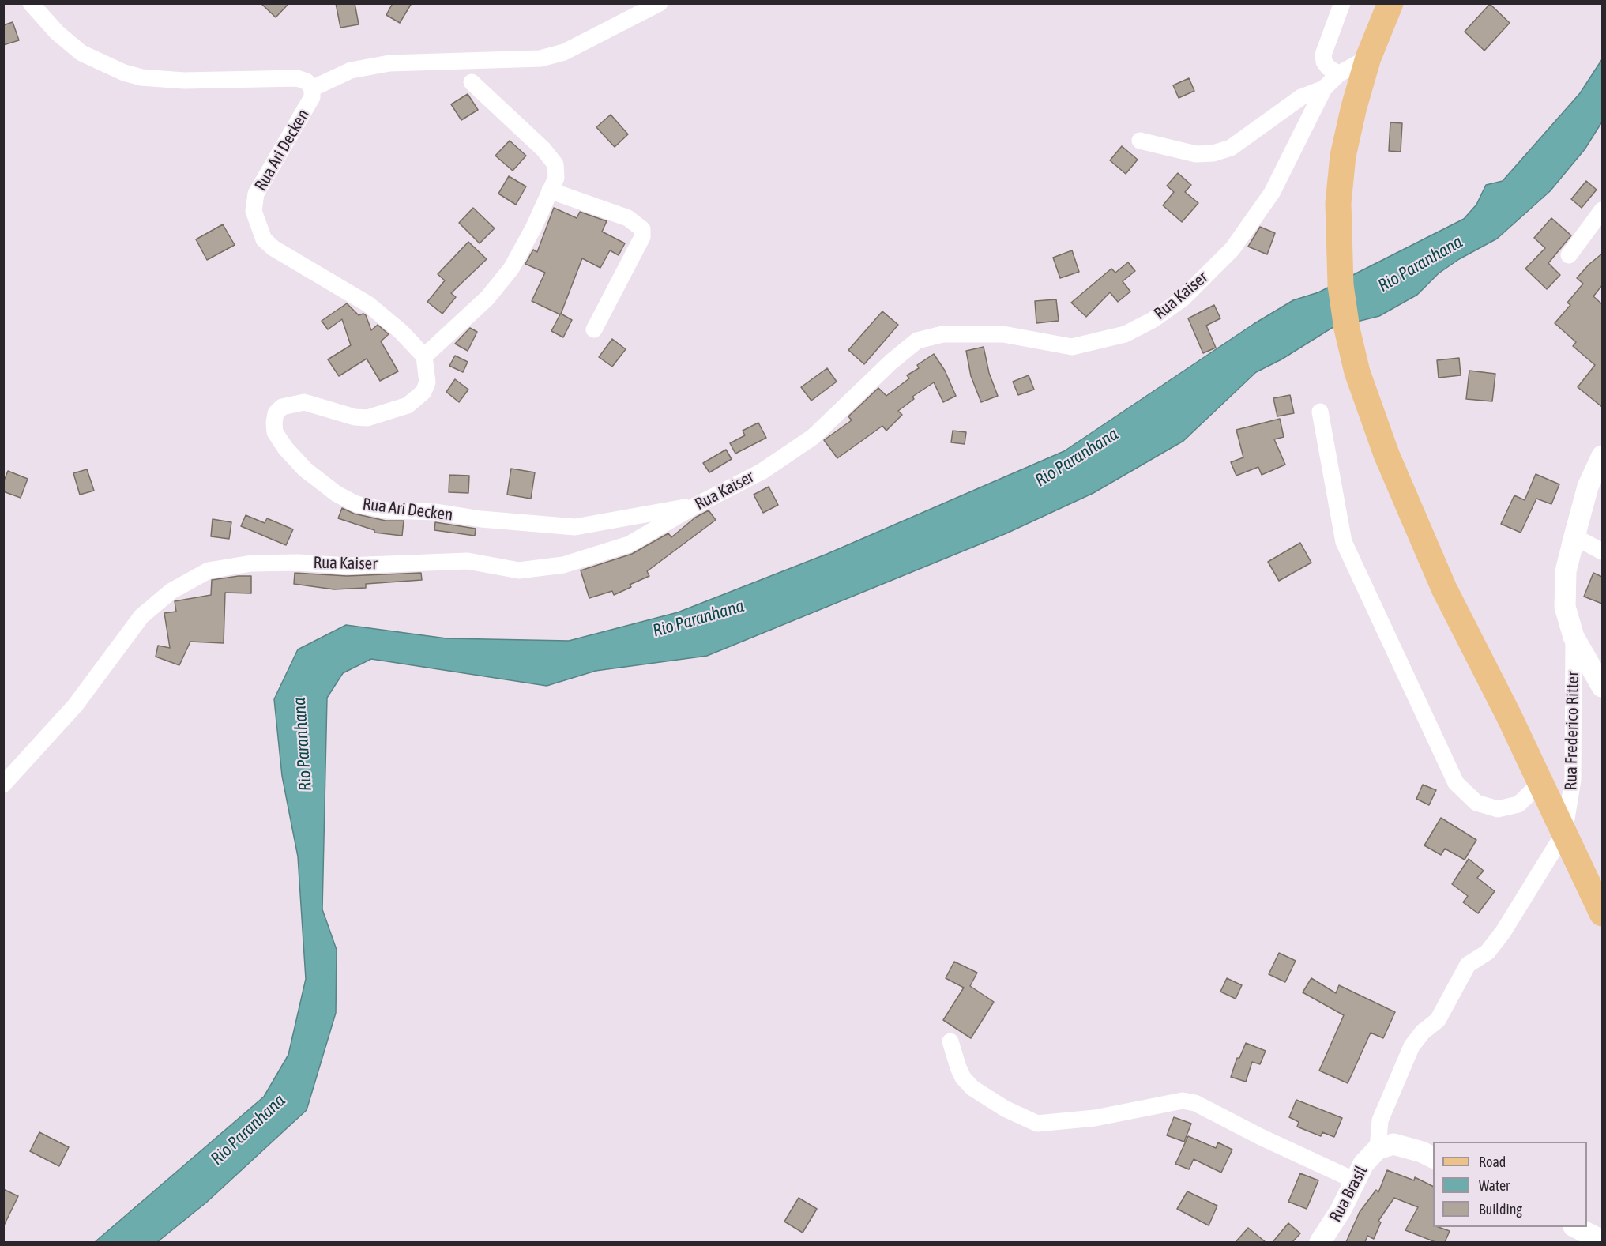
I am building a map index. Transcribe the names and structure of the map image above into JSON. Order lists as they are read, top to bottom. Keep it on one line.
{"streets":{"street":["Rua Ari Decken","Rua Kaiser","Rua Frederico Ritter","Rua Brasil"]},"crossings":[["Rua Ari Decken","Rua Kaiser"],["Rua Frederico Ritter","Rua Brasil"]],"water":["Rio Paranhana"],"legend":["Road","Water","Building"]}
